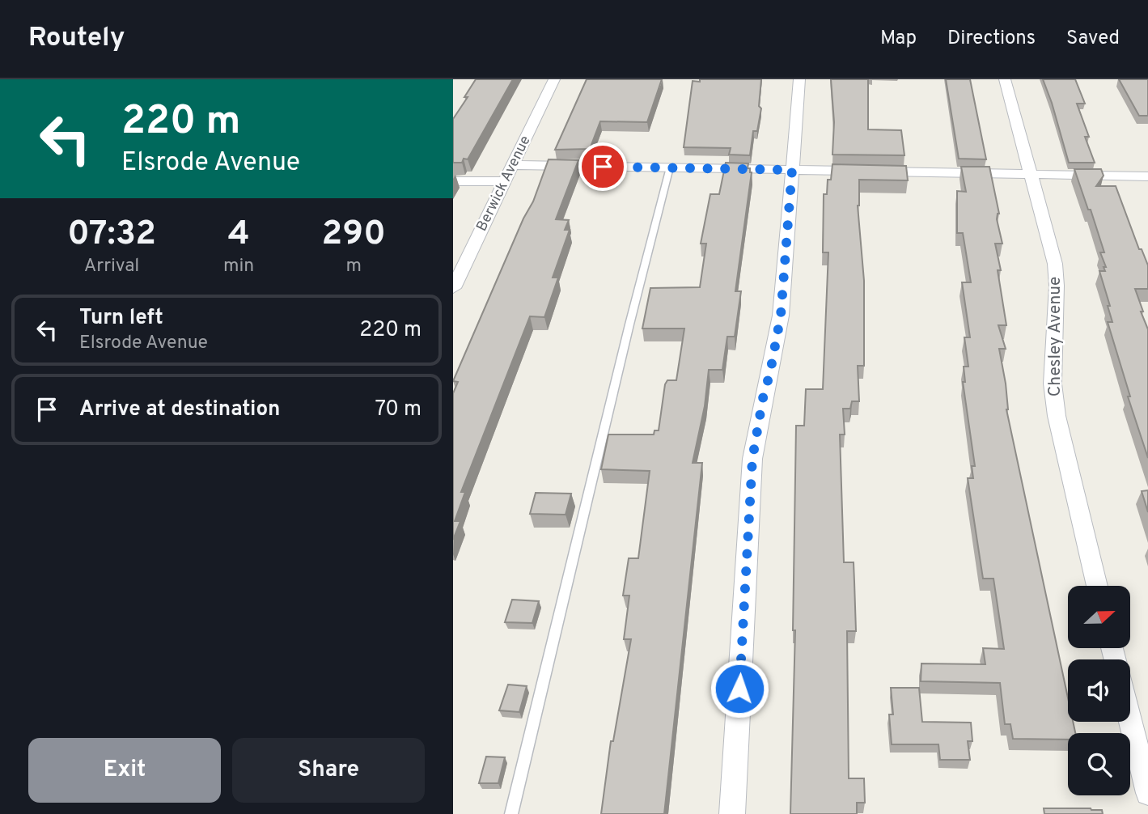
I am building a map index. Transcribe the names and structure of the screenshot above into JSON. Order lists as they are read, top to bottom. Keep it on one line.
{"streets":{"street":["Berwick Avenue","Chesley Avenue"]},"north":"right","page":{"header":"Routely","nav":["Map","Directions","Saved"],"turn":["220 m","Elsrode Avenue"],"eta":["07:32","Arrival","4","min","290","m"],"list":[{"name":"Turn left","note":"Elsrode Avenue","value":"220 m"},{"name":"Arrive at destination","value":"70 m"}],"buttons":["Exit","Share"]}}
